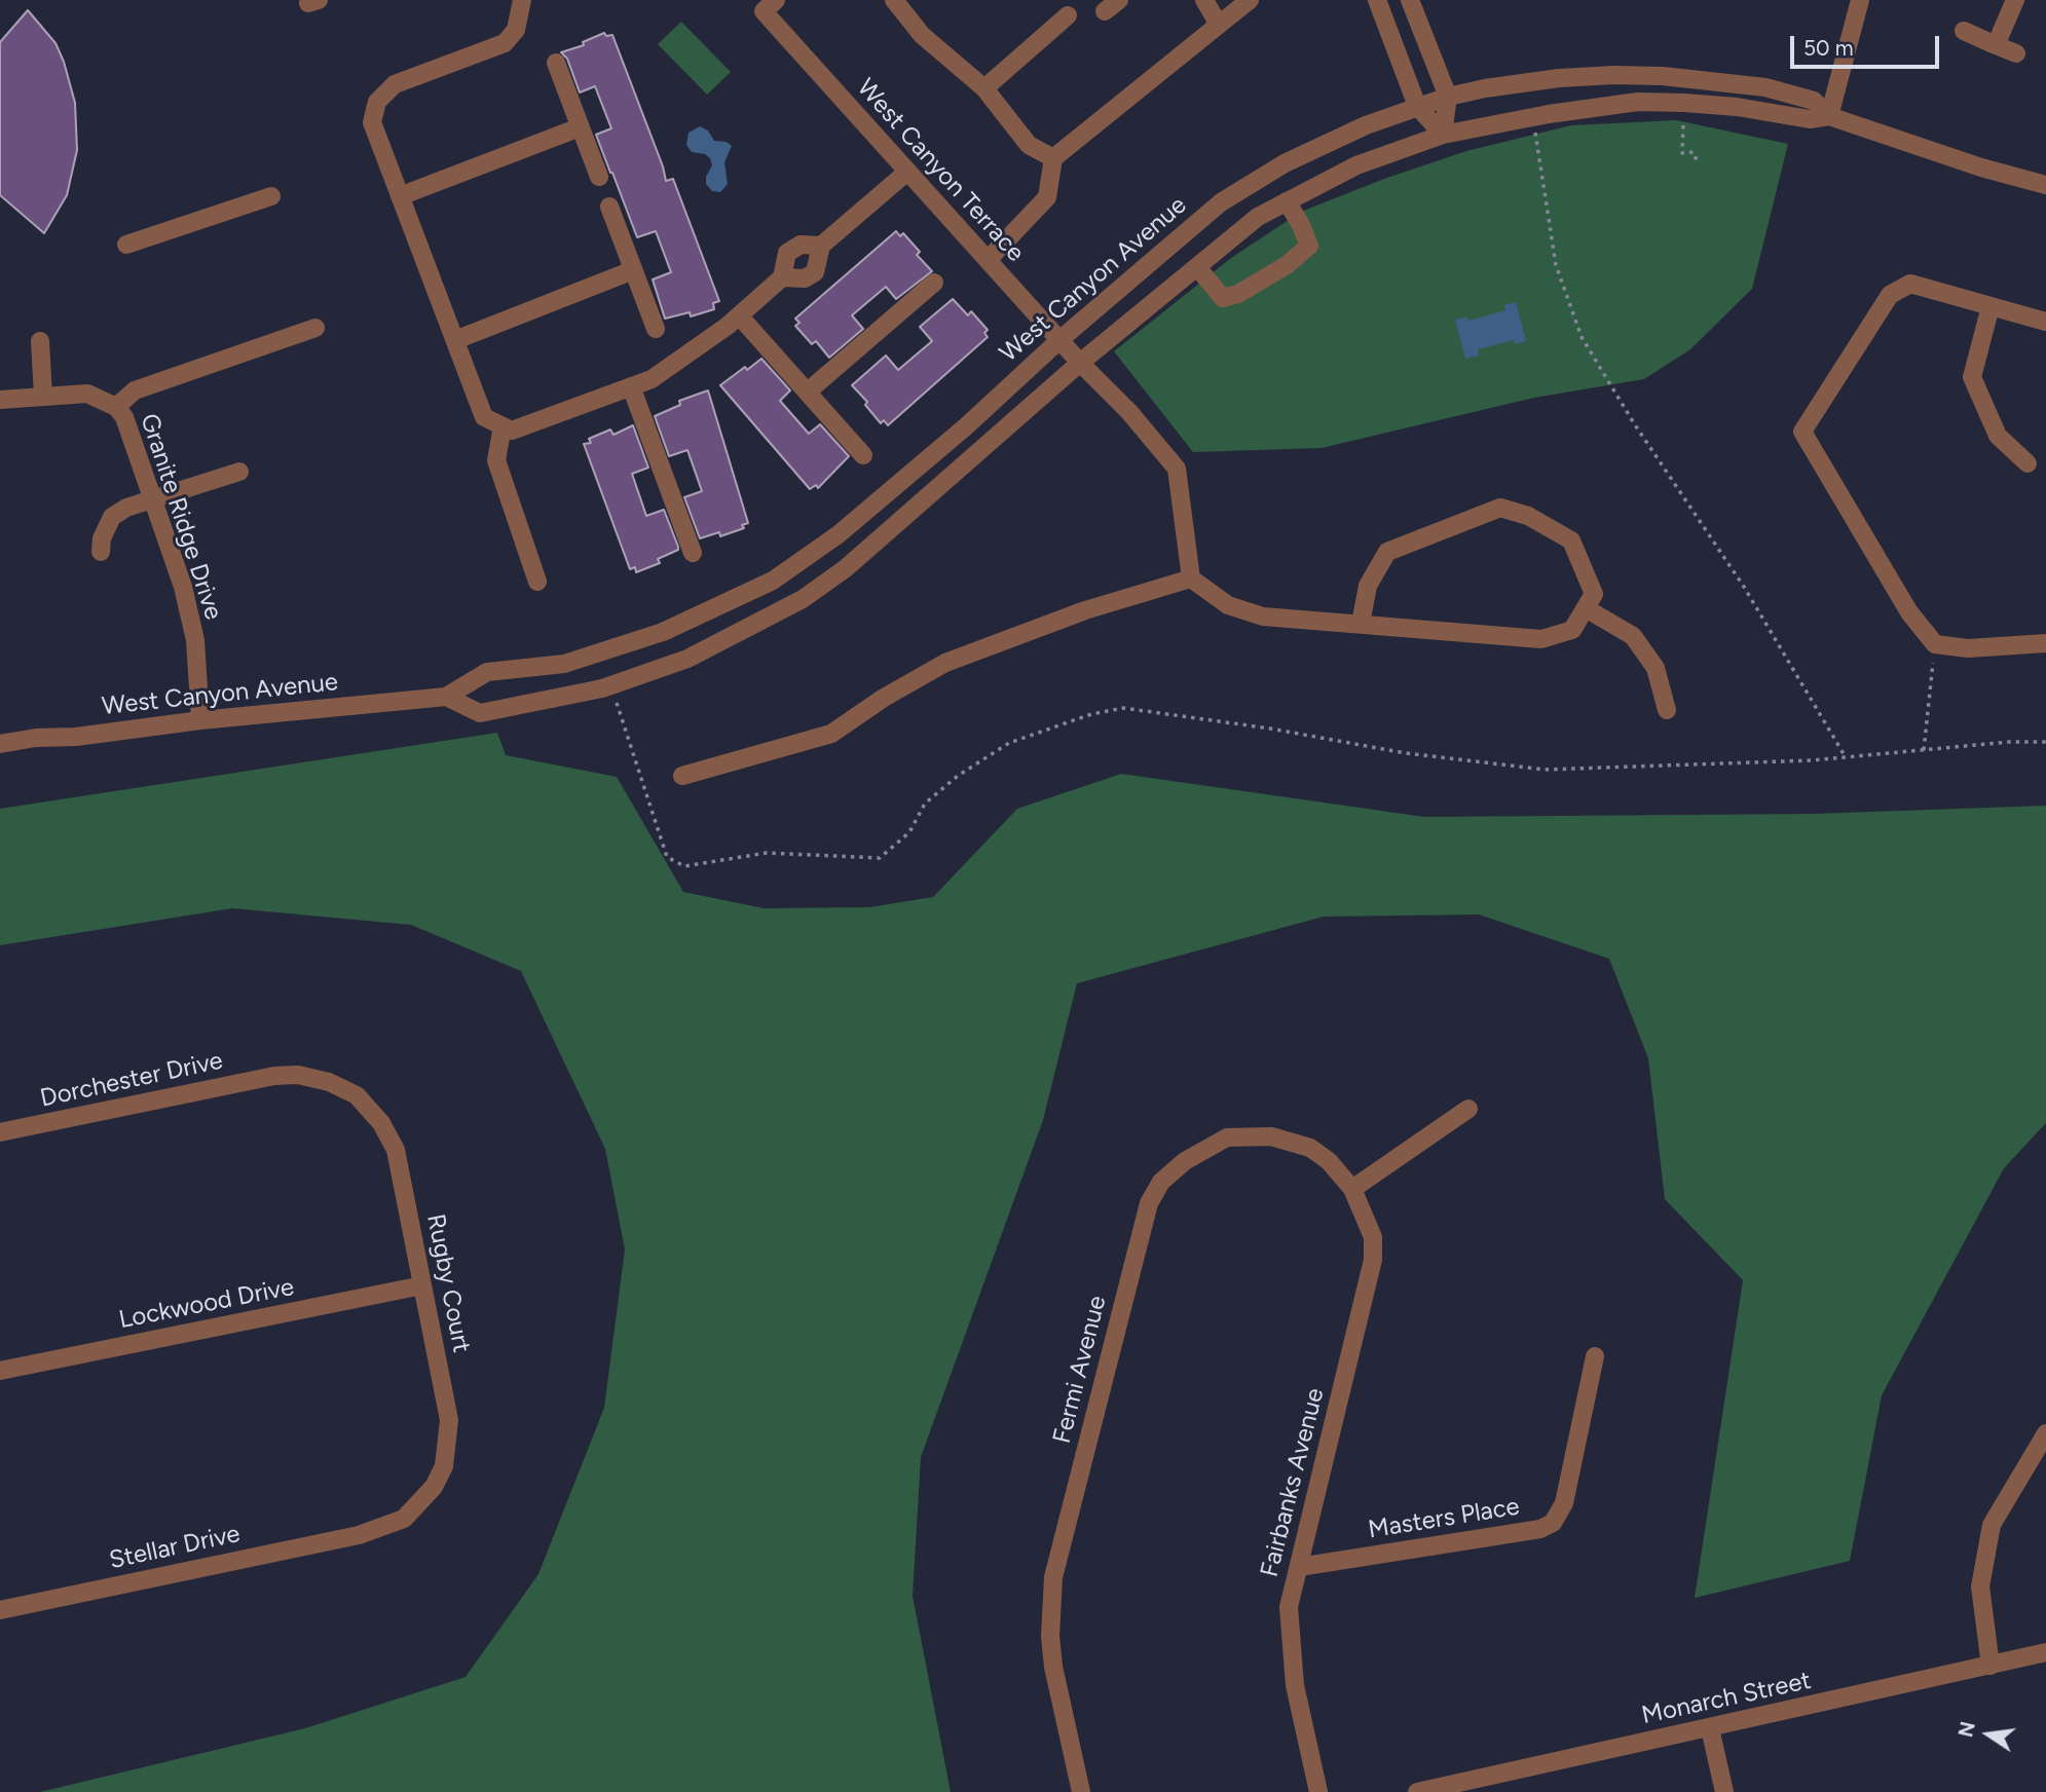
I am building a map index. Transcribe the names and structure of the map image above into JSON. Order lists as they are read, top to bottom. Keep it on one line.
{"streets":{"street":["West Canyon Terrace","West Canyon Avenue","Granite Ridge Drive","Dorchester Drive","Rugby Court","Lockwood Drive","Fermi Avenue","Fairbanks Avenue","Masters Place","Stellar Drive","Monarch Street"]},"crossings":[["West Canyon Terrace","West Canyon Avenue"],["West Canyon Avenue","Granite Ridge Drive"],["Dorchester Drive","Rugby Court"],["Rugby Court","Lockwood Drive"],["Rugby Court","Stellar Drive"],["Fermi Avenue","Fairbanks Avenue"],["Fairbanks Avenue","Masters Place"]],"scale_bar":"50 m","north":"left"}
